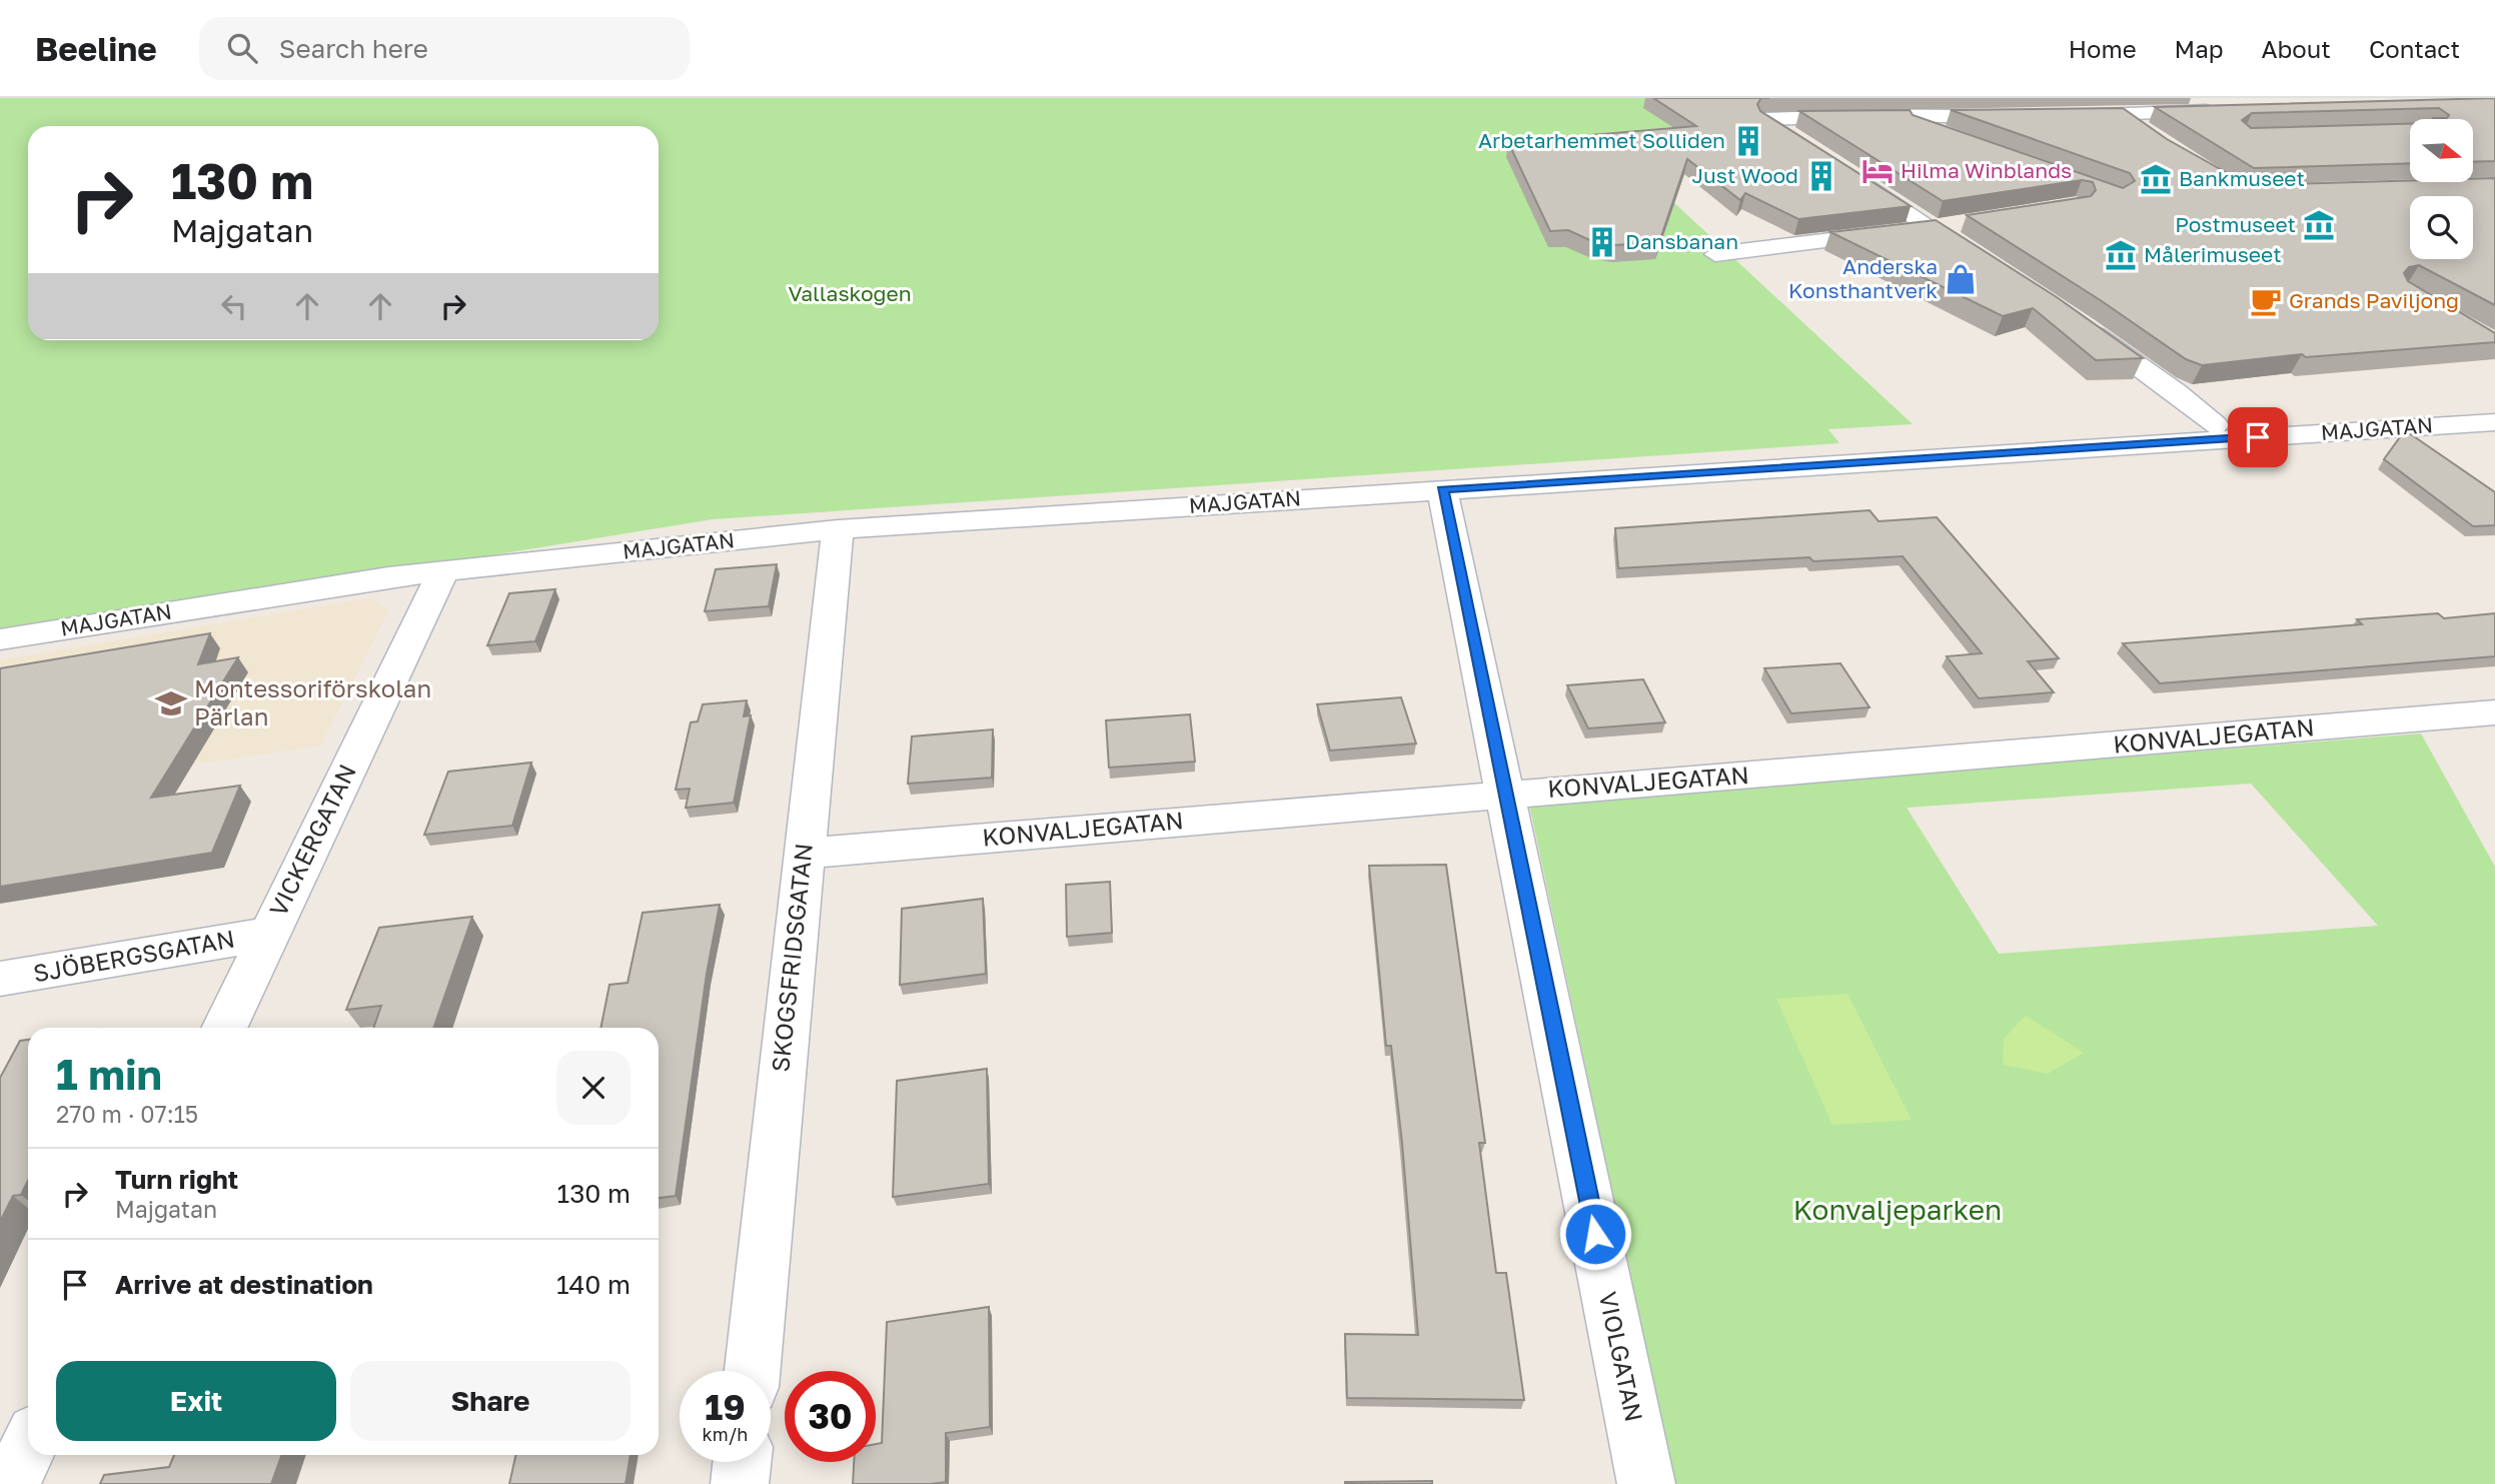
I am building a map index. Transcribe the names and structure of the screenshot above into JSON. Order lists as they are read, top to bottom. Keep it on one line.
{"streets":{"street":["MAJGATAN","KONVALJEGATAN","VICKERGATAN","SJÖBERGSGATAN","SKOGSFRIDSGATAN","VIOLGATAN"]},"crossings":[["MAJGATAN","VICKERGATAN"],["MAJGATAN","SKOGSFRIDSGATAN"],["MAJGATAN","VIOLGATAN"],["KONVALJEGATAN","SKOGSFRIDSGATAN"],["KONVALJEGATAN","VIOLGATAN"],["VICKERGATAN","SJÖBERGSGATAN"]],"parks":["Vallaskogen","Konvaljeparken"],"places":{"building":["Arbetarhemmet Solliden","Just Wood","Dansbanan"],"hotel":["Hilma Winblands"],"museum":["Bankmuseet","Postmuseet","Målerimuseet"],"shop":["Anderska Konsthantverk"],"cafe":["Grands Paviljong"],"school or university":["Montessoriförskolan Pärlan"]},"north":"right","page":{"header":"Beeline","search":"Search here","nav":["Home","Map","About","Contact"],"turn":["130 m","Majgatan"],"heading":["1 min","270 m · 07:15"],"list":[{"name":"Turn right","note":"Majgatan","value":"130 m"},{"name":"Arrive at destination","value":"140 m"}],"buttons":["Exit","Share"],"speed":"19 km/h","limit":"30"}}
